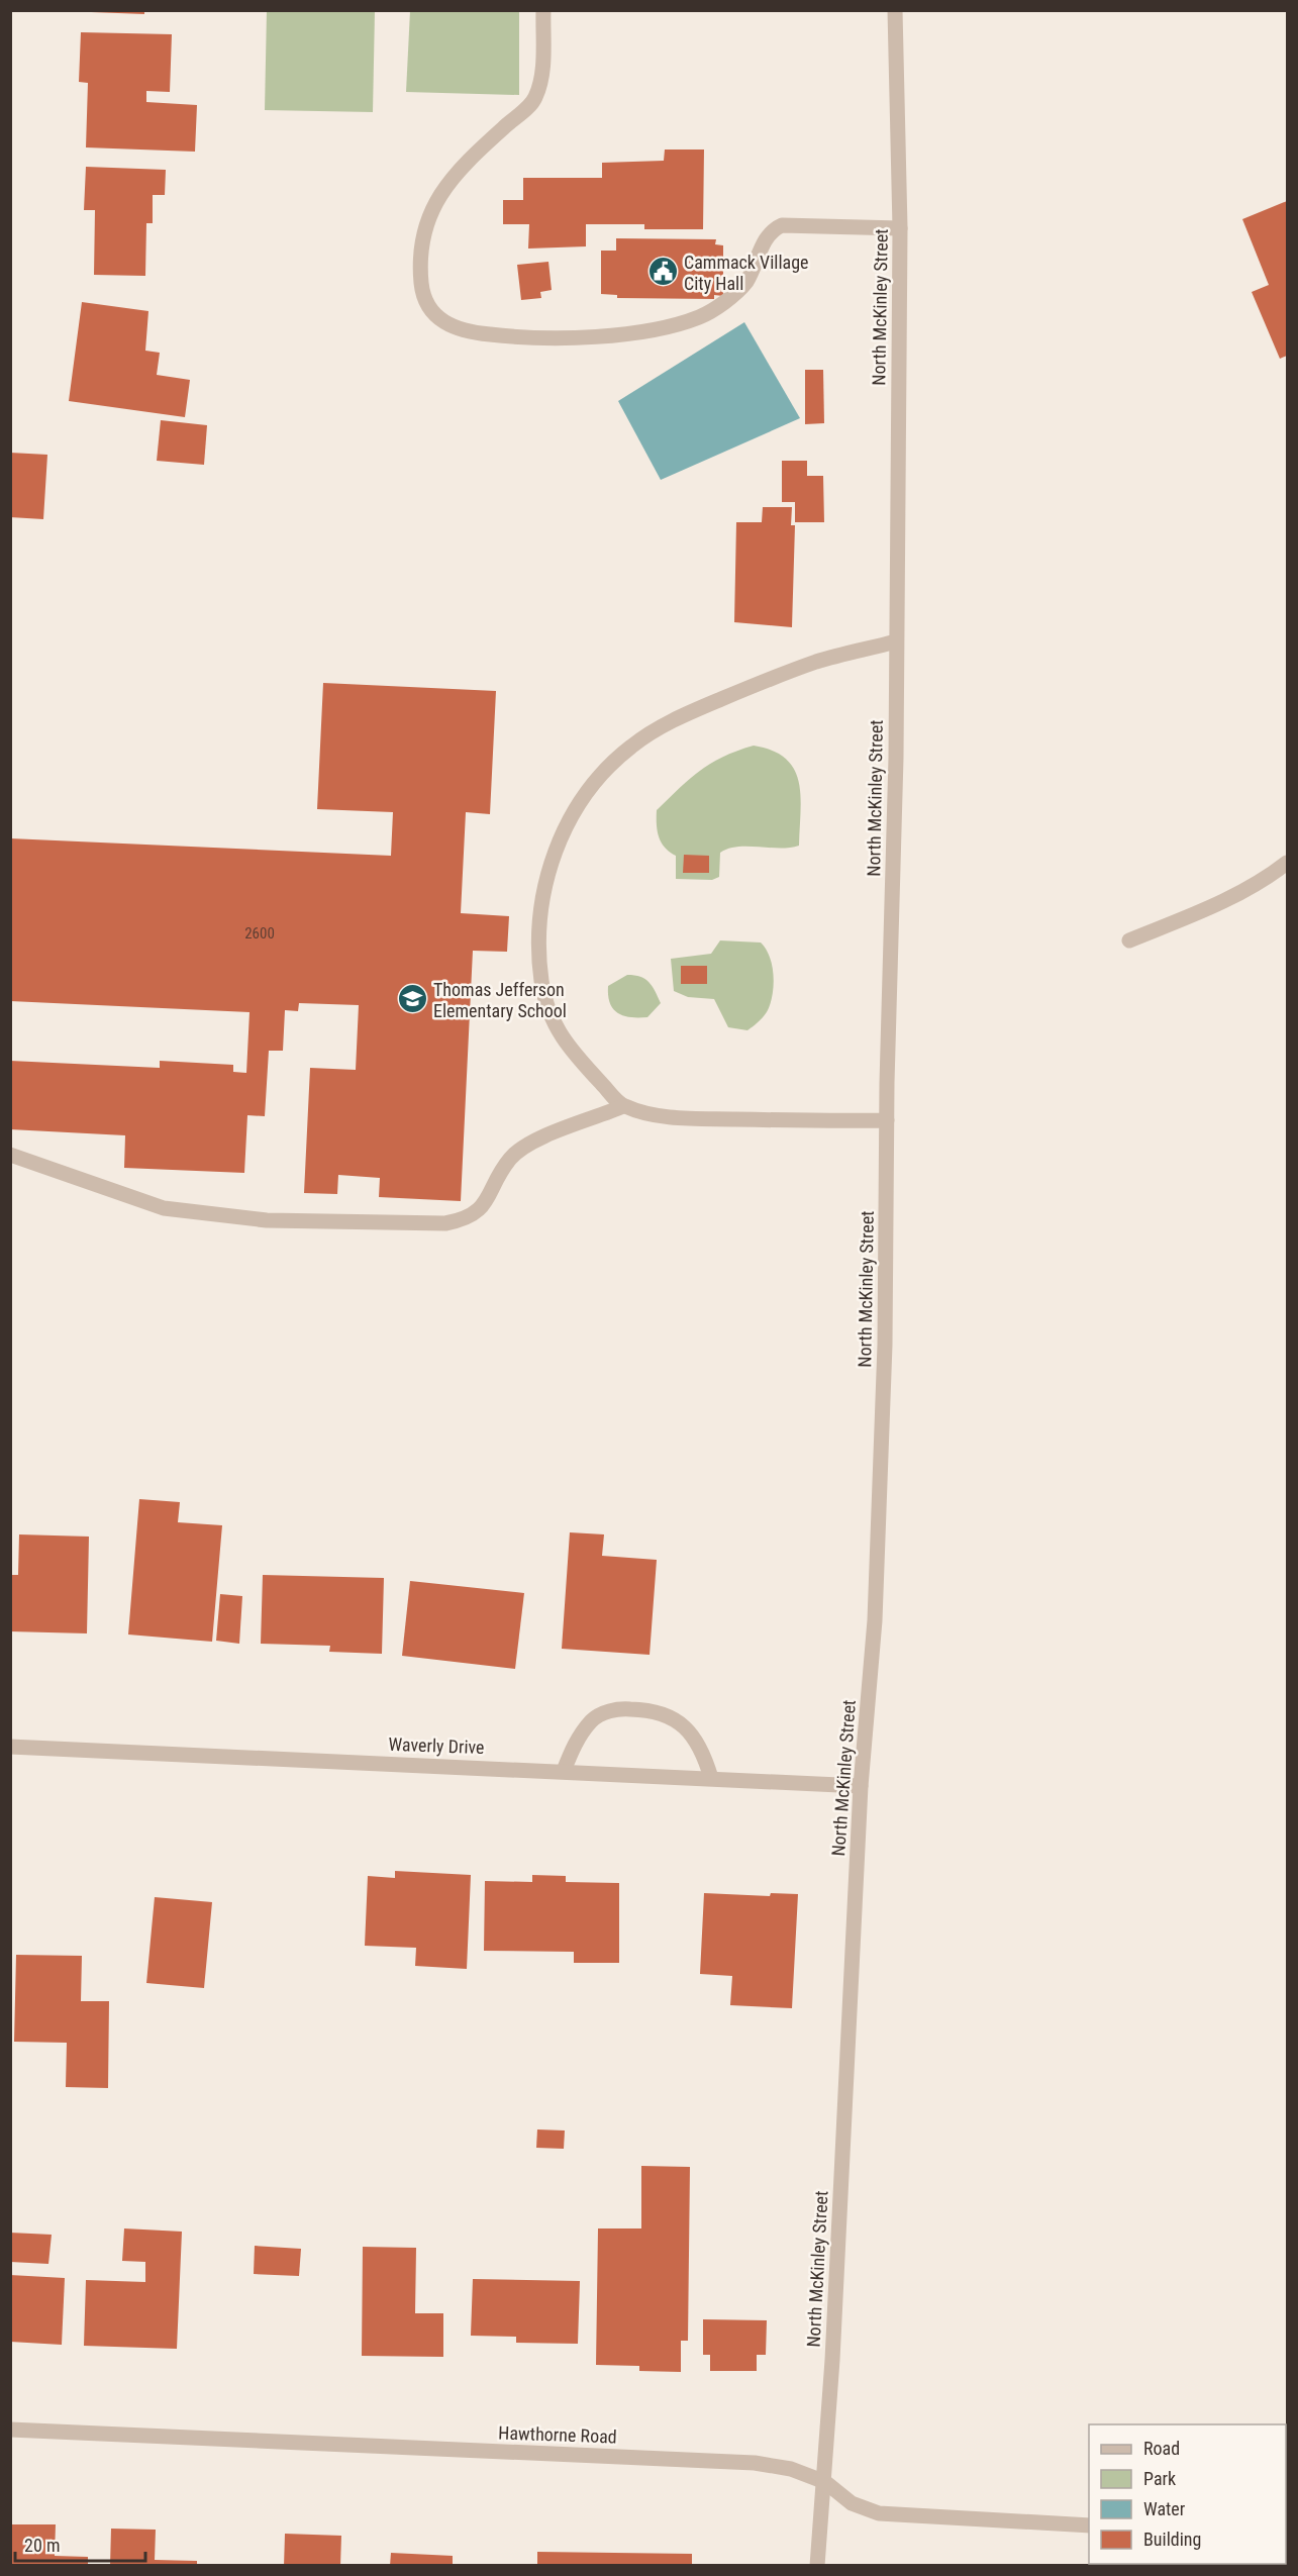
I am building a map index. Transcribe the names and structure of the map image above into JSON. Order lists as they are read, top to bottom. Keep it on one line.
{"streets":{"street":["North McKinley Street","Waverly Drive","Hawthorne Road"]},"crossings":[["North McKinley Street","Waverly Drive"],["North McKinley Street","Hawthorne Road"]],"places":{"public building":["Cammack Village City Hall"],"school or university":["Thomas Jefferson Elementary School"]},"house_numbers":["2600"],"legend":["Road","Park","Water","Building"],"scale_bar":"20 m"}
